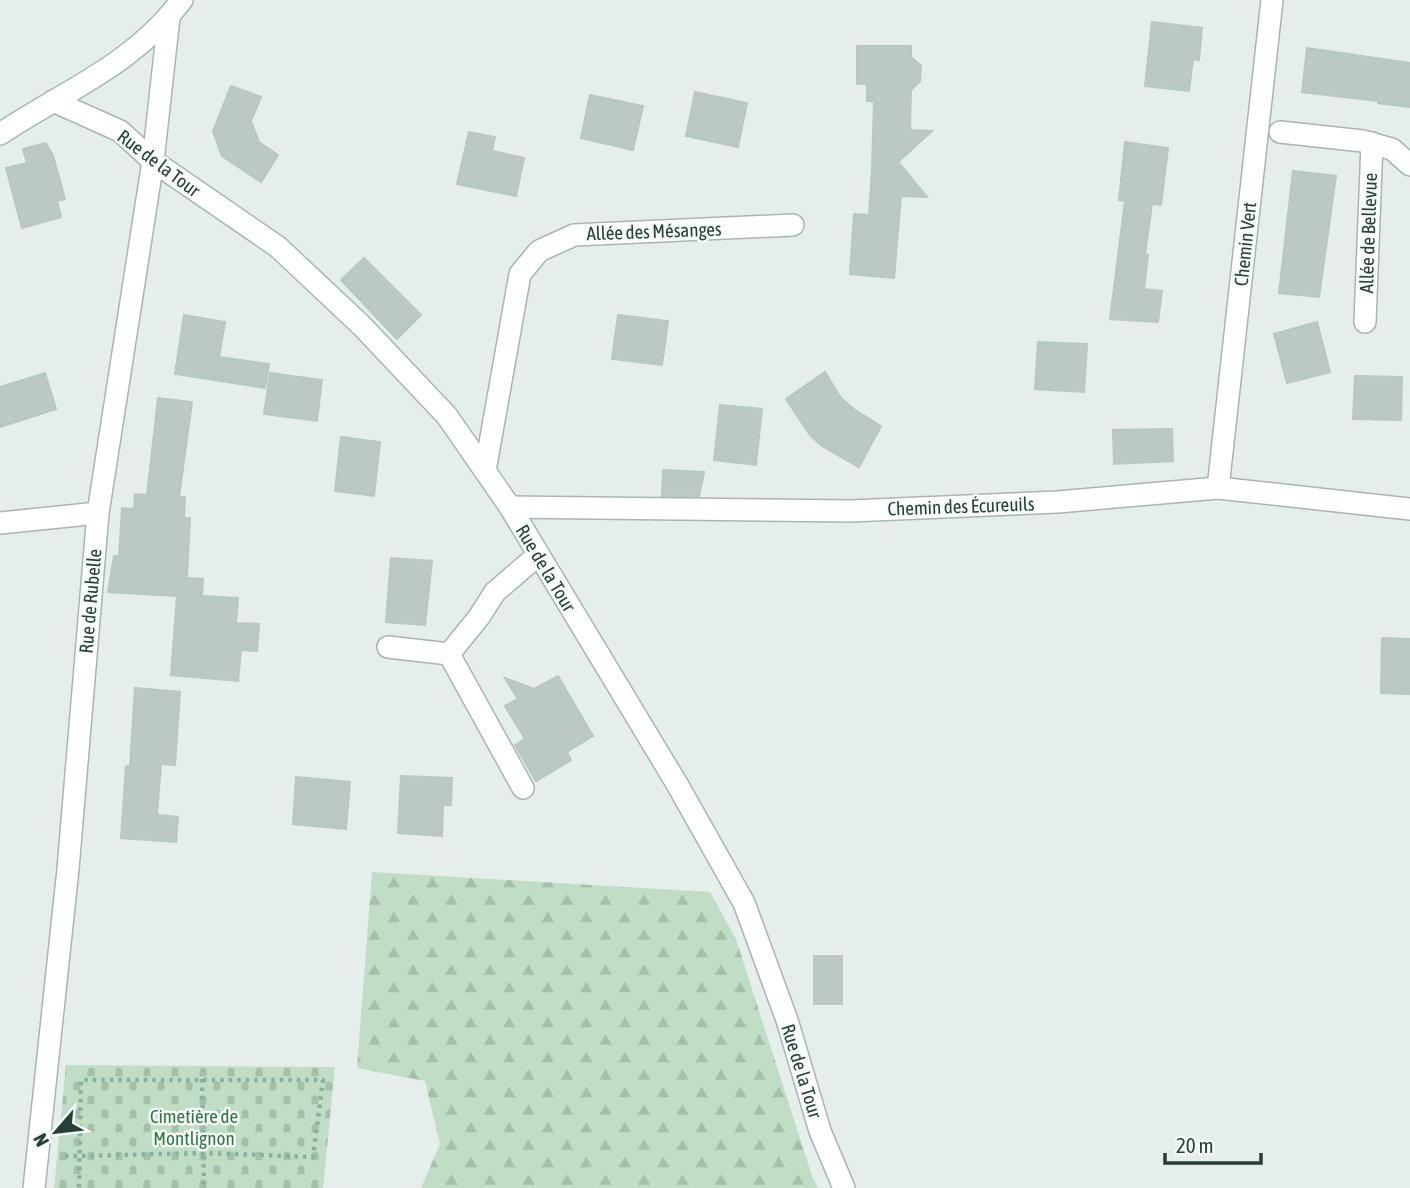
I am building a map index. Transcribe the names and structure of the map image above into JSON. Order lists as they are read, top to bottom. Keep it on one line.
{"streets":{"street":["Rue de la Tour","Allée des Mésanges","Allée de Bellevue","Chemin Vert","Chemin des Écureuils","Rue de Rubelle"]},"crossings":[["Rue de la Tour","Allée des Mésanges"],["Rue de la Tour","Chemin des Écureuils"],["Rue de la Tour","Rue de Rubelle"],["Chemin Vert","Chemin des Écureuils"]],"parks":["Cimetière de Montlignon"],"scale_bar":"20 m","north":"bottom left"}
